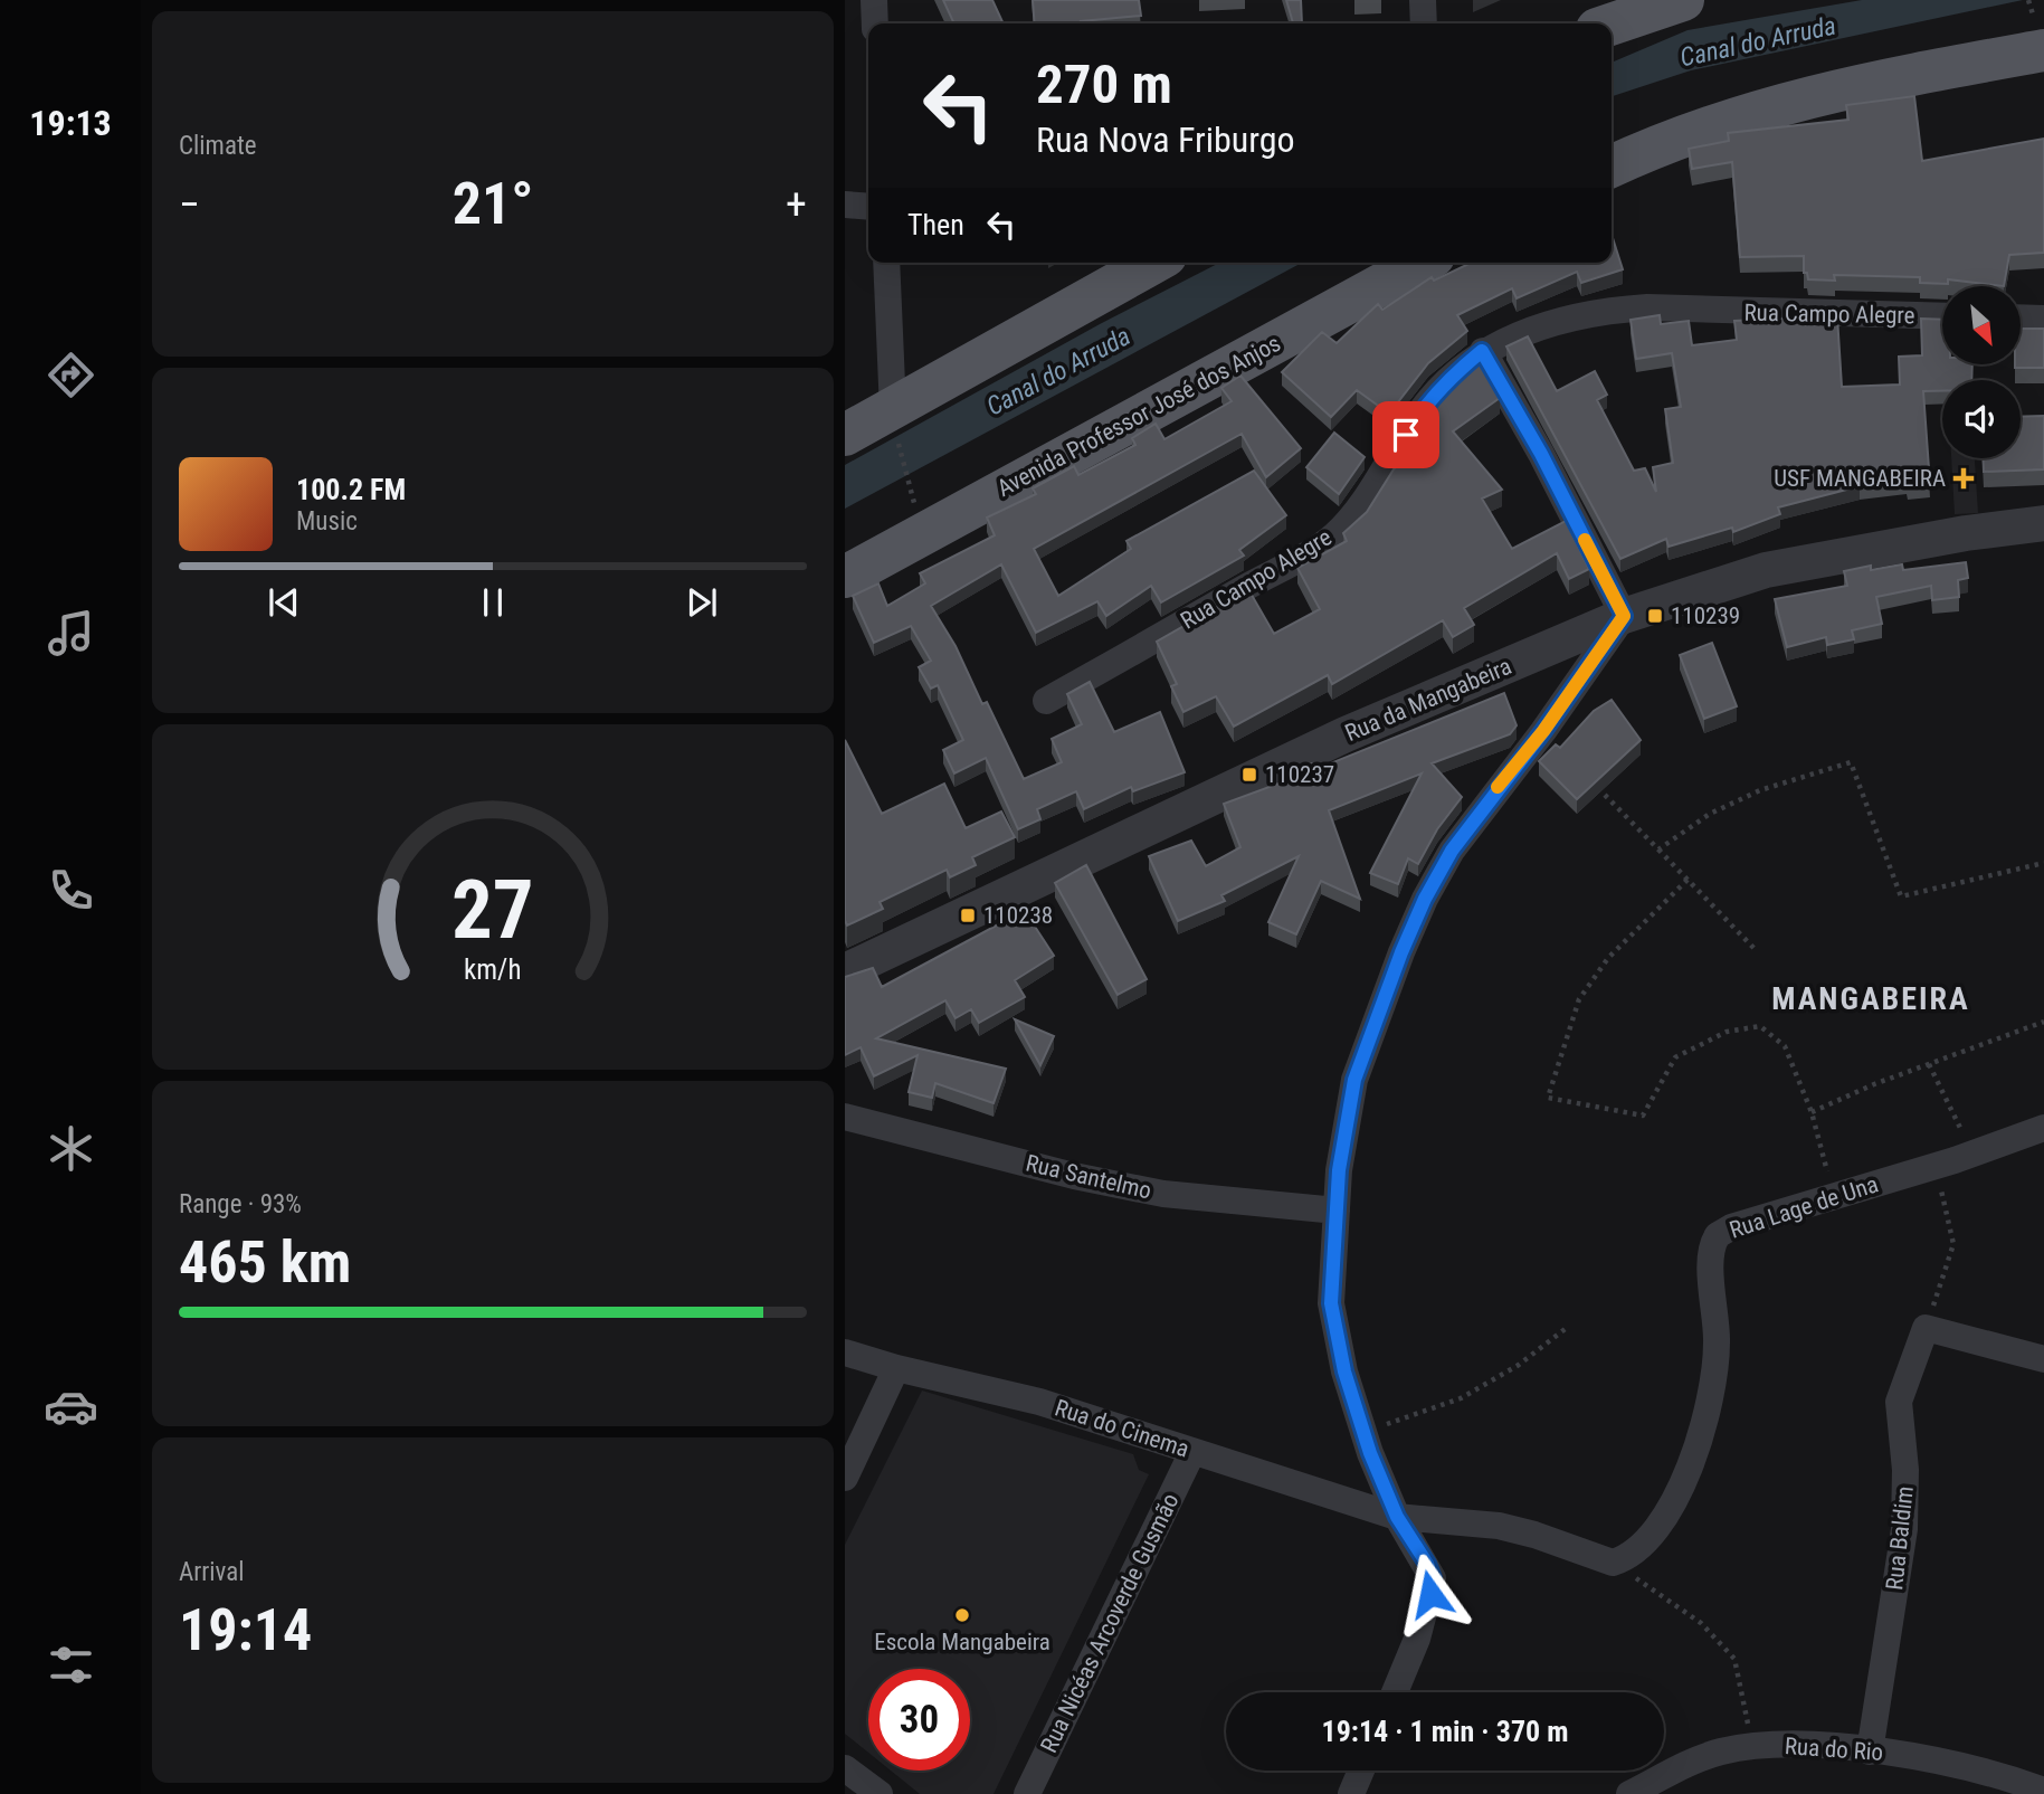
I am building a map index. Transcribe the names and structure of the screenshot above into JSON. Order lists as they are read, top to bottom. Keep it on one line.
{"streets":{"main road":["Avenida Professor José dos Anjos"],"street":["Rua Campo Alegre","Rua da Mangabeira","Rua Santelmo","Rua Lage de Una","Rua do Cinema","Rua Baldim","Rua Nicéas Arcoverde Gusmão","Rua do Rio"]},"crossings":[["Rua do Cinema","Rua Nicéas Arcoverde Gusmão"],["Rua Baldim","Rua do Rio"]],"districts":["MANGABEIRA"],"water":["Canal do Arruda"],"places":{"health":["USF MANGABEIRA"],"transit":["110239","110237","110238"],"other":["Escola Mangabeira"]},"north":"bottom right","page":{"tabs":"19:13","tile":["Climate",["Range · 93%","465 km"],["Arrival","19:14"]],"turn":["270 m","Rua Nova Friburgo"],"heat":["−","21°","+"],"then":"Then","song":["100.2 FM","Music"],"limit":"30","trip":"19:14 · 1 min · 370 m","gauge":["27","km/h"]}}
